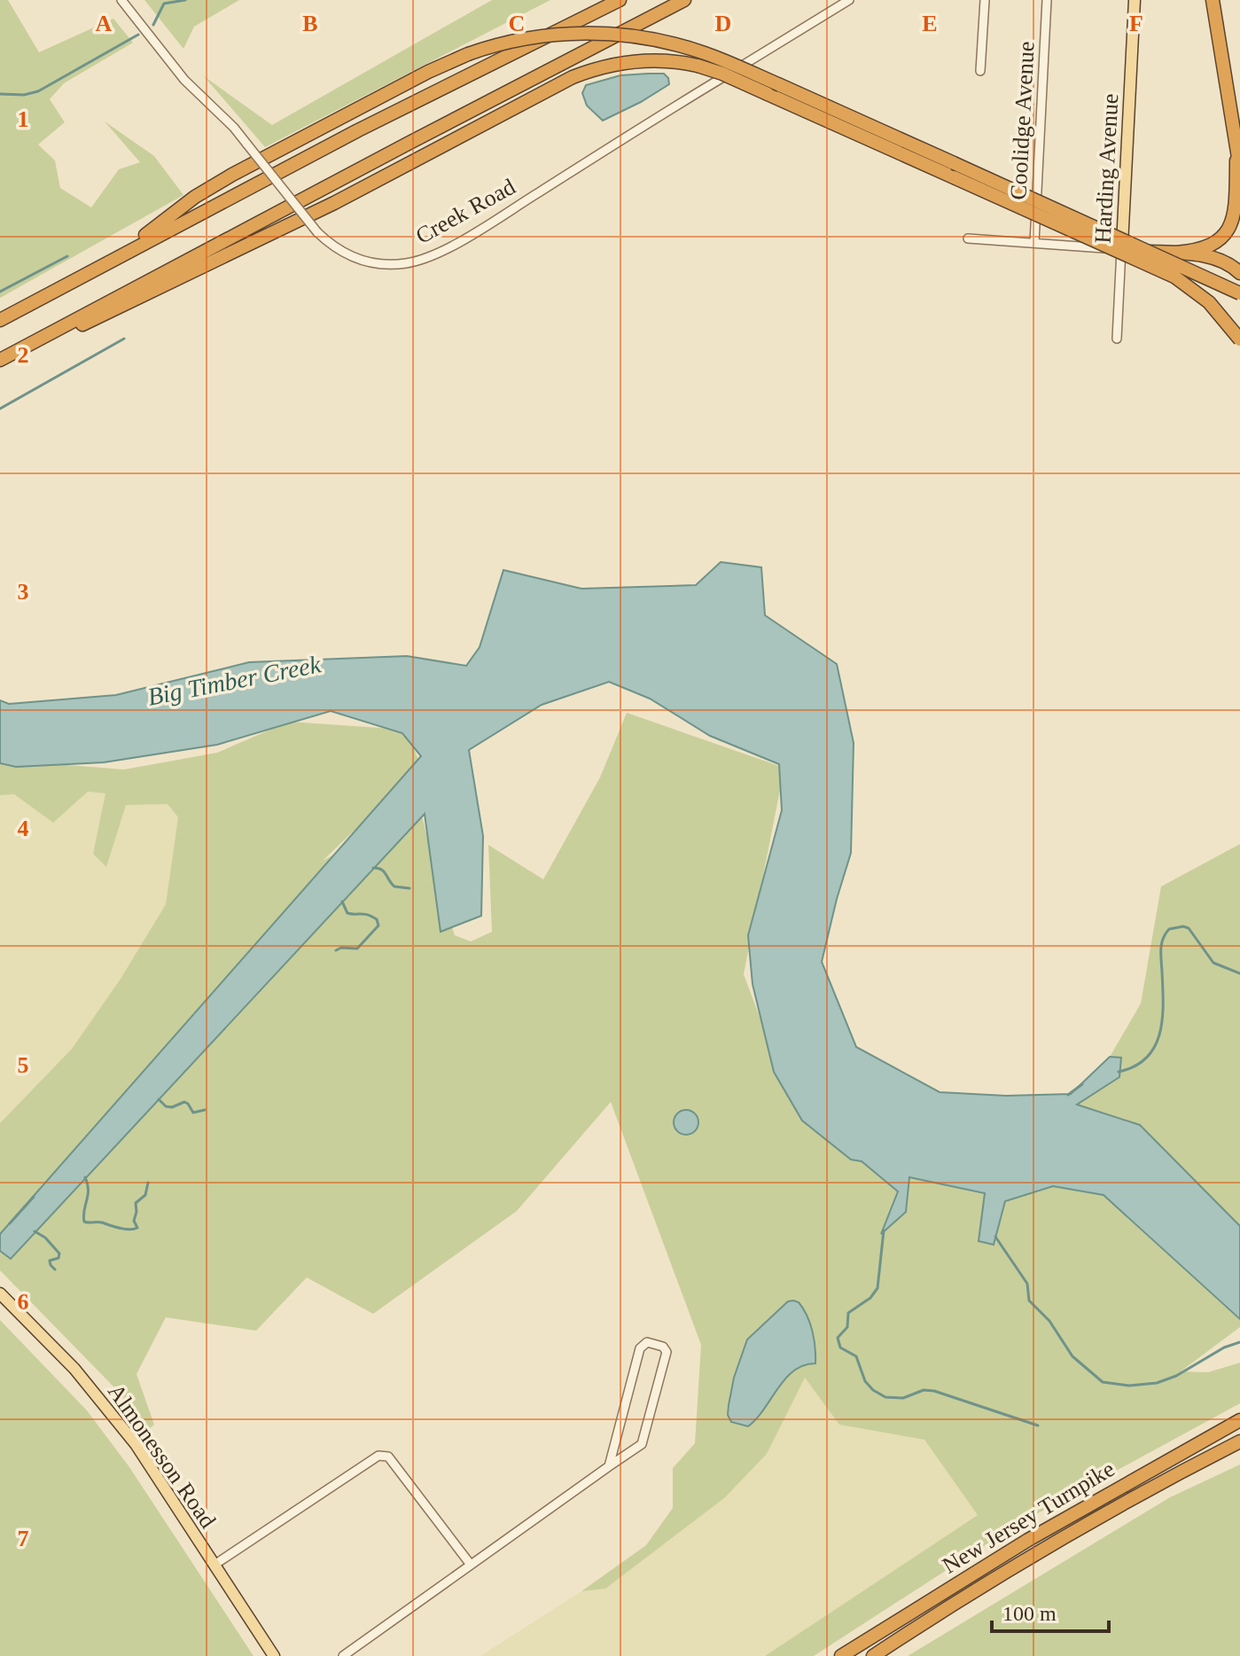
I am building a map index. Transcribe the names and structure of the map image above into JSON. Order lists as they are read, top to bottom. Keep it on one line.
{"streets":{"highway":["New Jersey Turnpike"],"main road":["Harding Avenue","Almonesson Road"],"street":["Coolidge Avenue","Creek Road"]},"water":["Big Timber Creek"],"scale_bar":"100 m","grid":{"columns":["A","B","C","D","E","F"],"rows":["1","2","3","4","5","6","7"]}}
